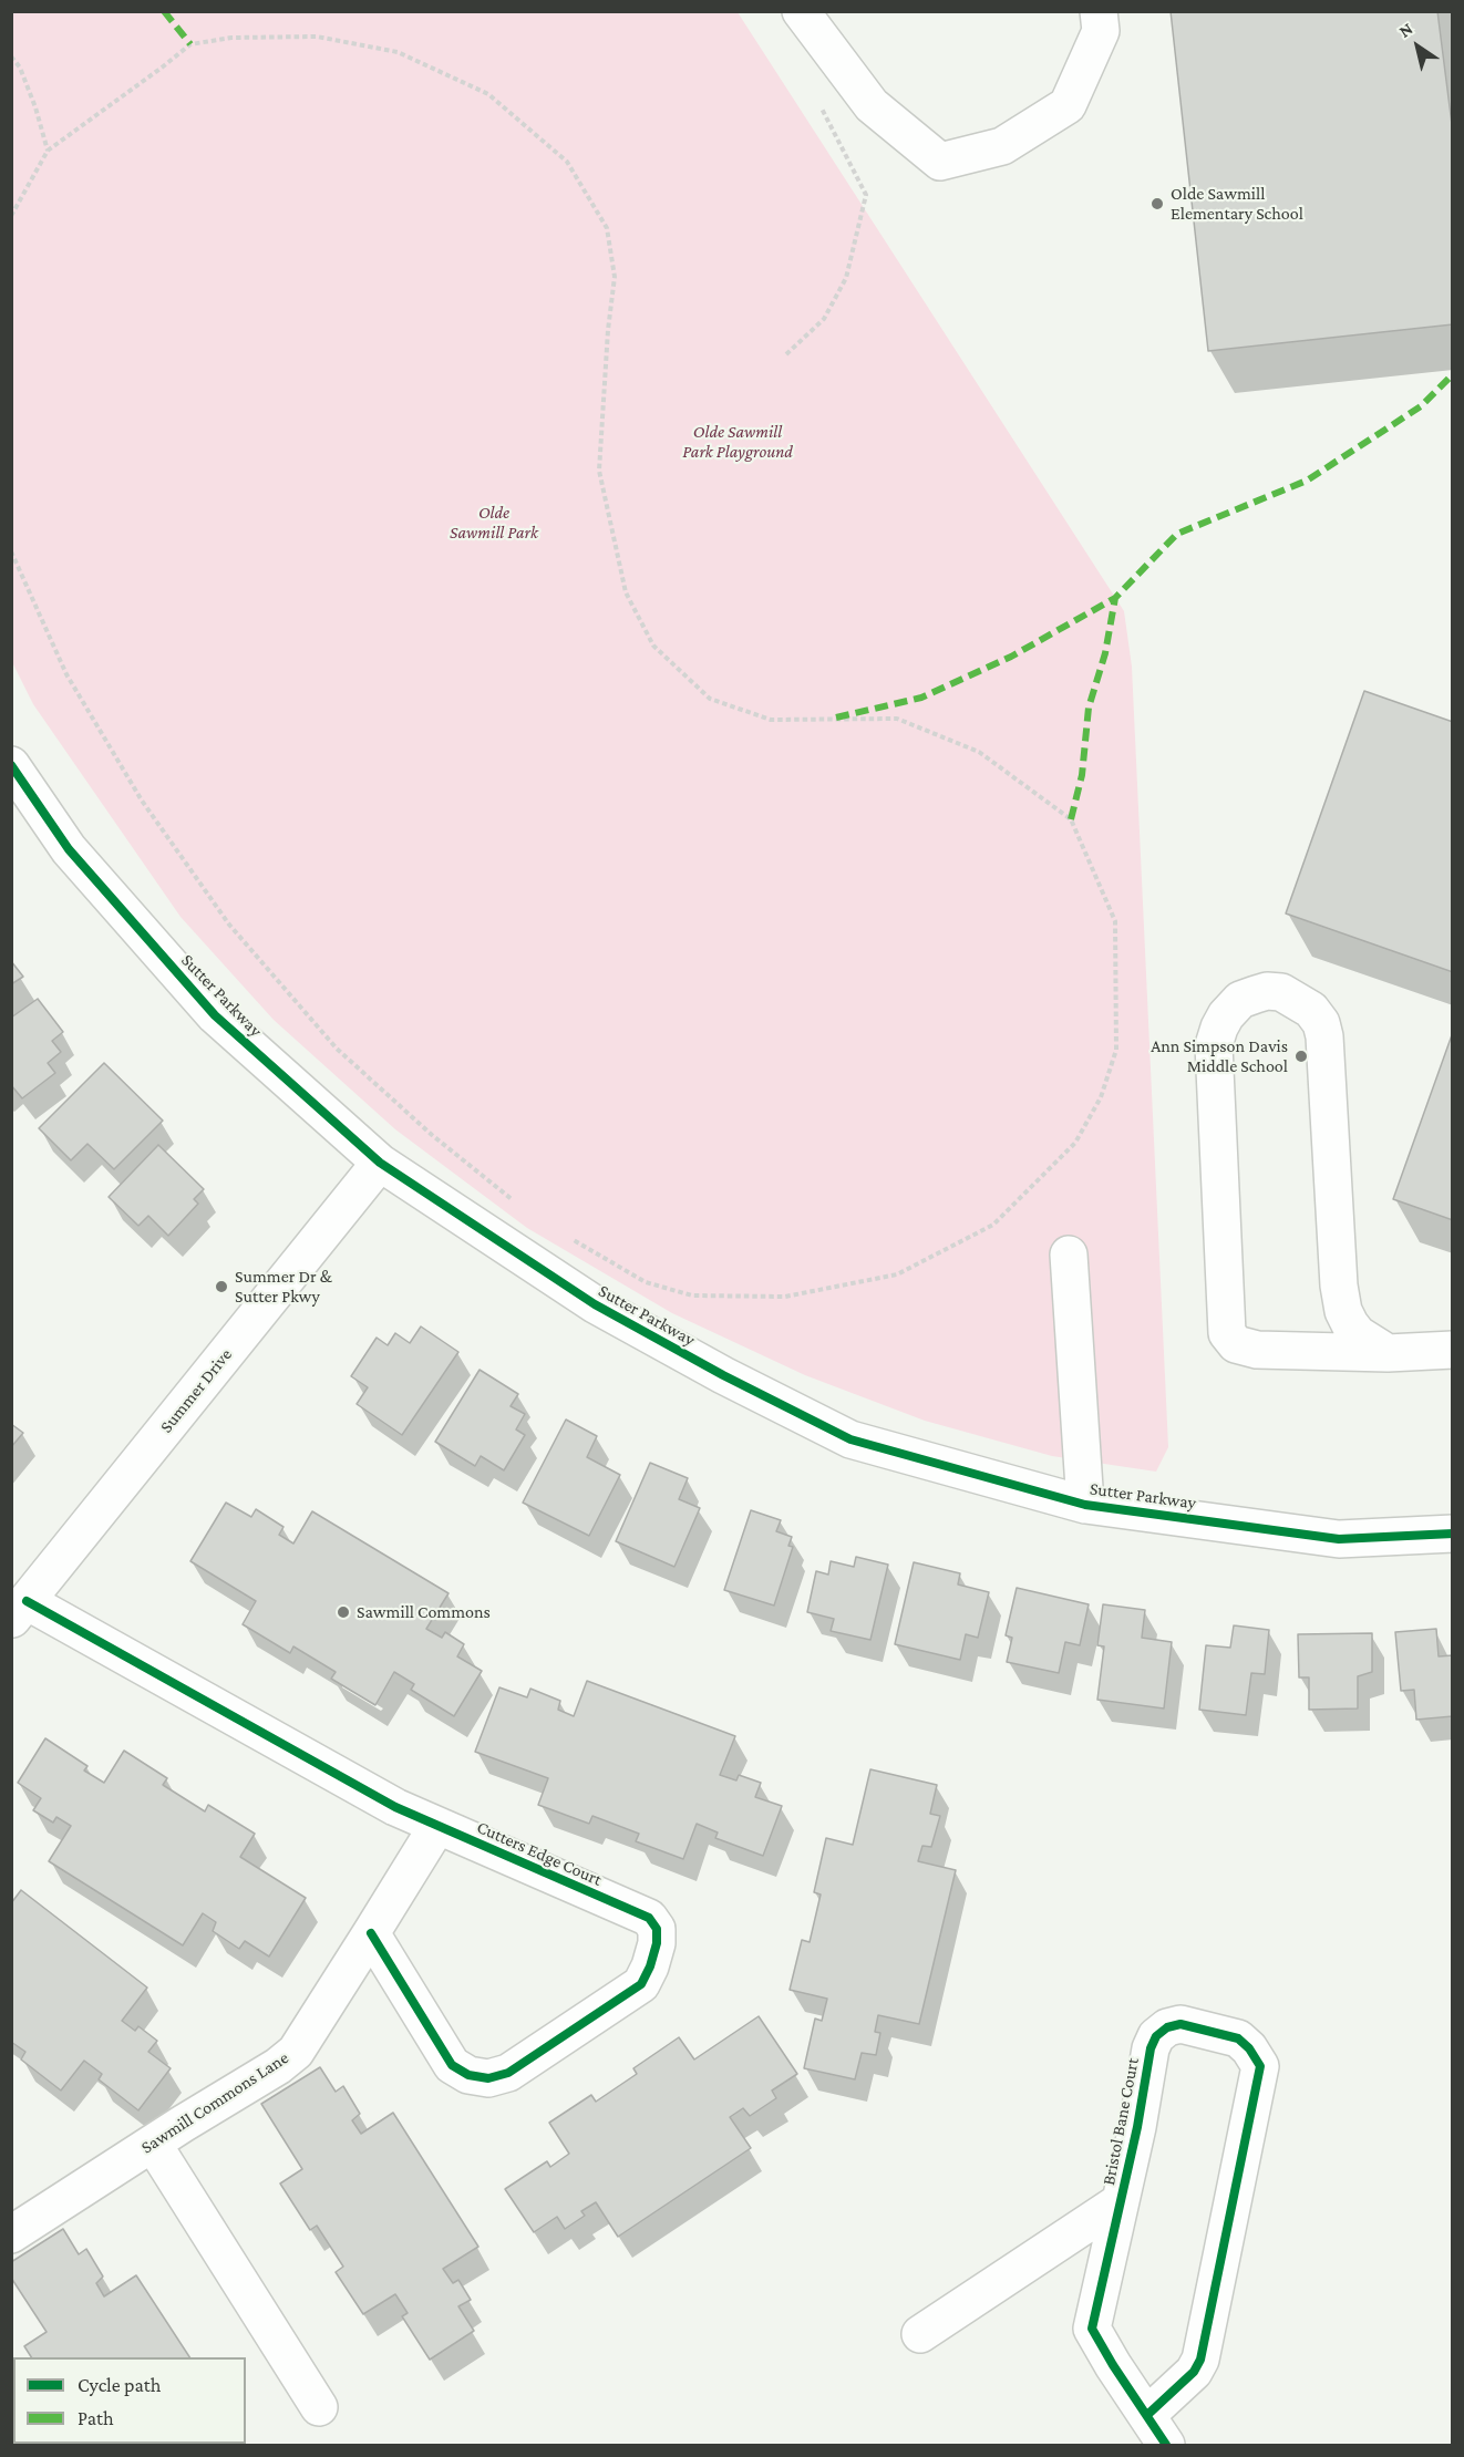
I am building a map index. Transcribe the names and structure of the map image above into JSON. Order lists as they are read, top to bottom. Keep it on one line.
{"streets":{"street":["Sutter Parkway","Summer Drive","Cutters Edge Court","Sawmill Commons Lane","Bristol Bane Court"]},"crossings":[["Sutter Parkway","Summer Drive"],["Summer Drive","Cutters Edge Court"],["Cutters Edge Court","Sawmill Commons Lane"]],"parks":["Olde Sawmill Park Playground","Olde Sawmill Park"],"places":["Olde Sawmill Elementary School","Ann Simpson Davis Middle School","Summer Dr & Sutter Pkwy","Sawmill Commons"],"legend":["Cycle path","Path"],"north":"top left"}
